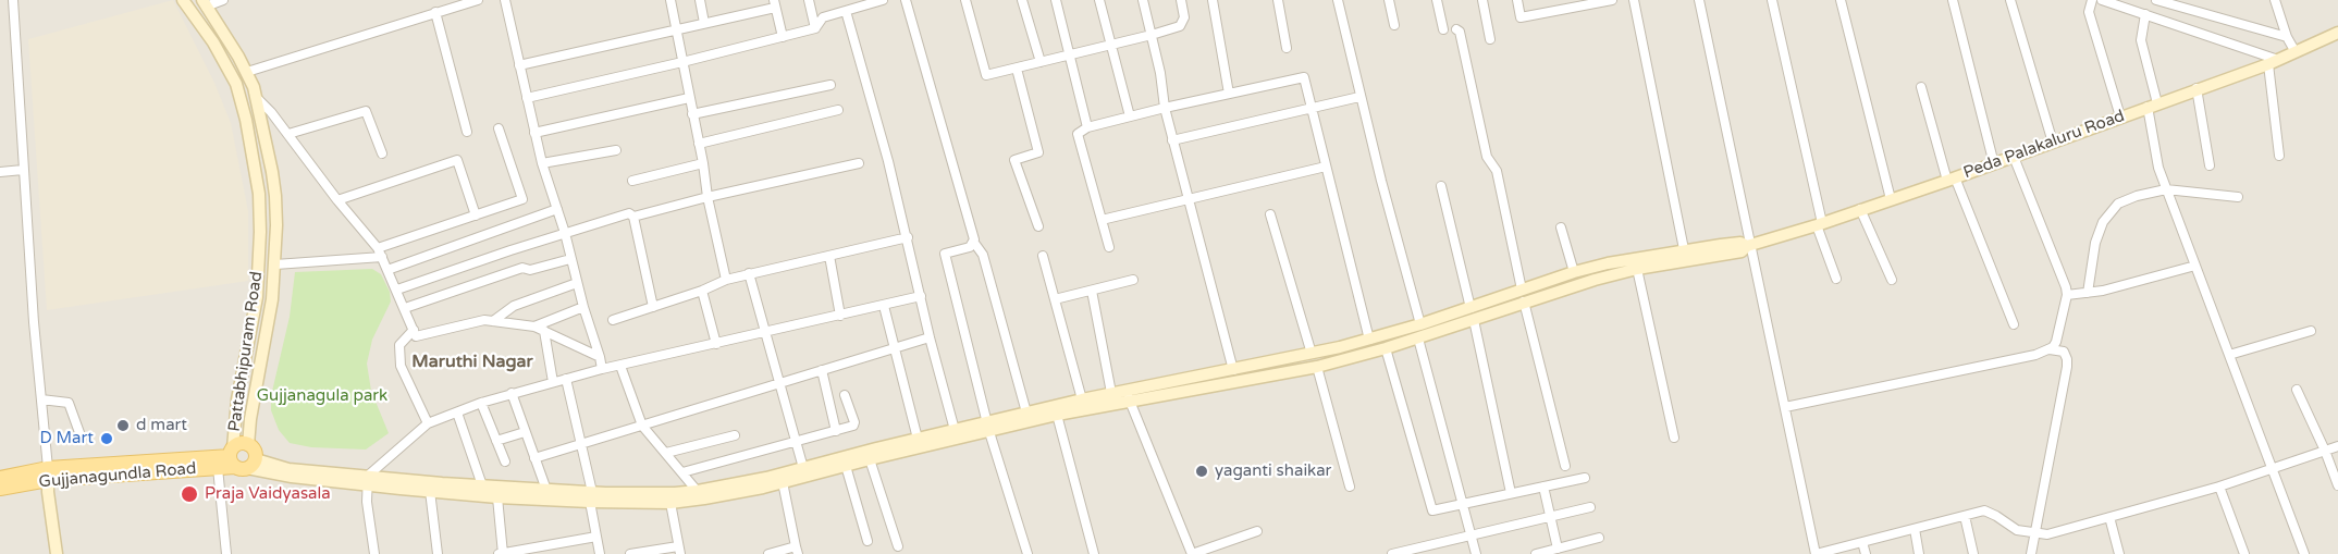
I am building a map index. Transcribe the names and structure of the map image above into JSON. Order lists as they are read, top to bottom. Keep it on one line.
{"streets":{"main road":["Peda Palakaluru Road","Pattabhipuram Road","Gujjanagundla Road"]},"crossings":[["Pattabhipuram Road","Gujjanagundla Road"]],"districts":["Maruthi Nagar"],"parks":["Gujjanagula park"],"places":["d mart","D Mart","yaganti shaikar","Praja Vaidyasala"]}
